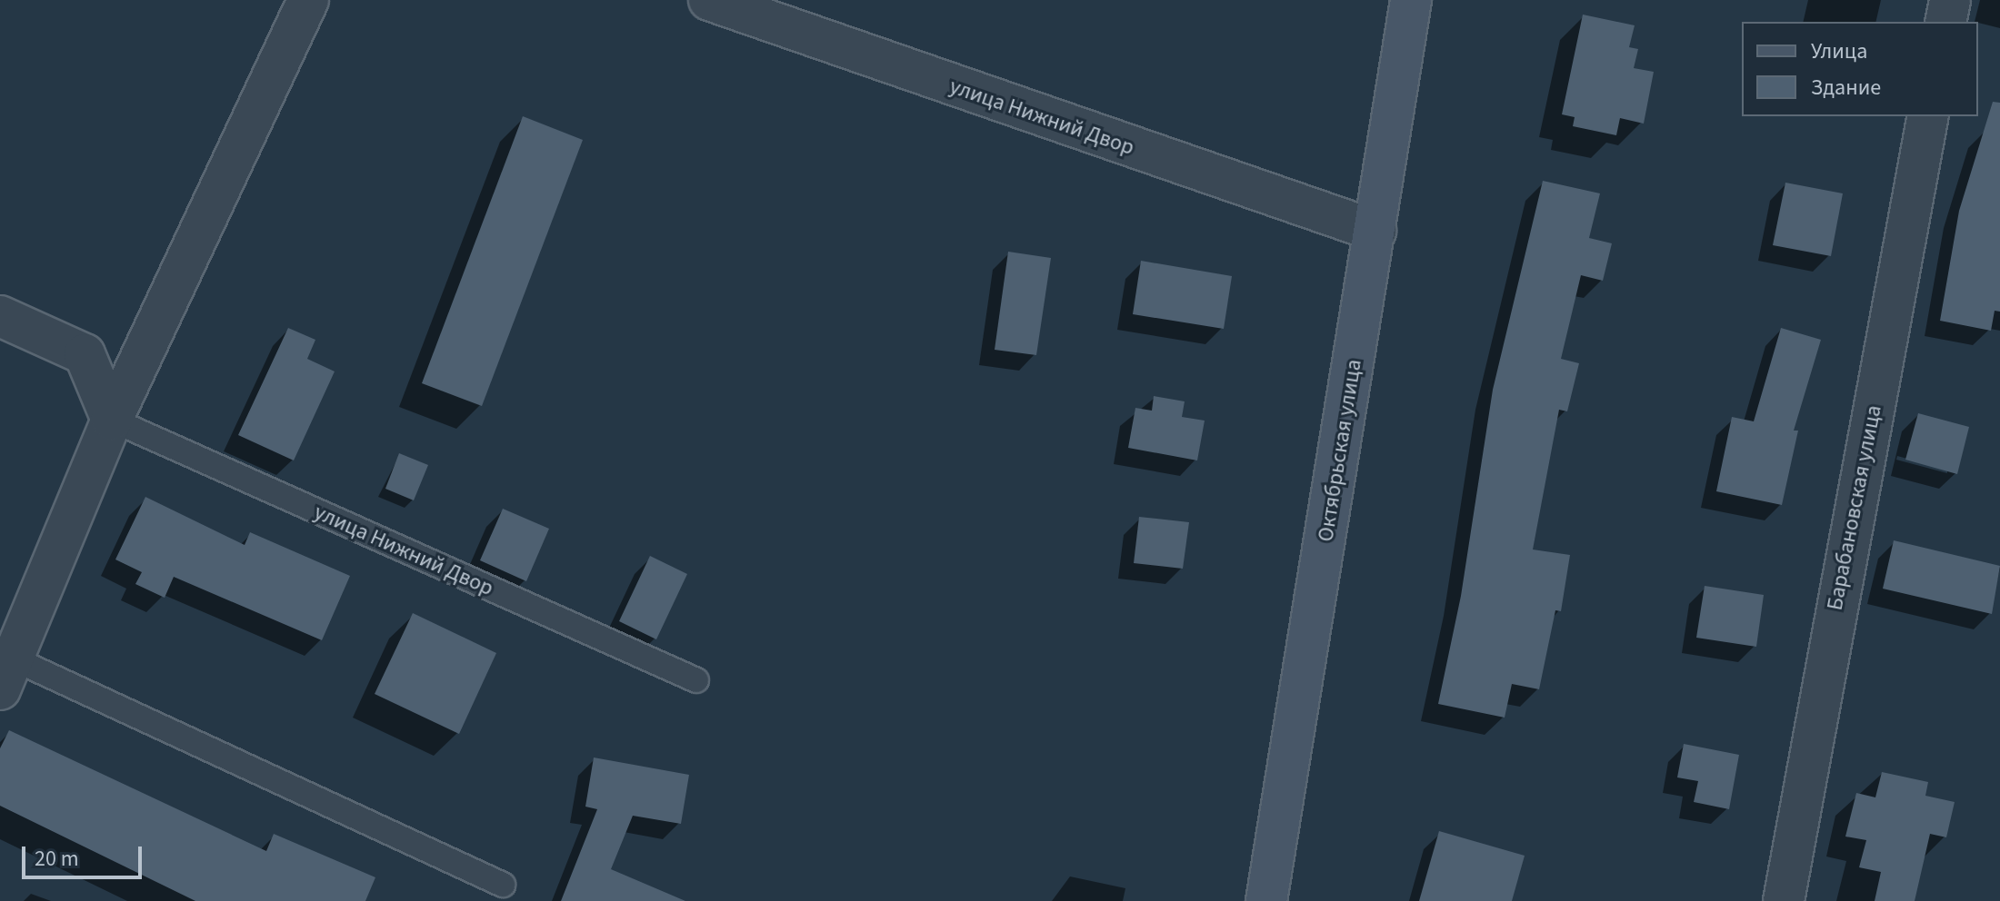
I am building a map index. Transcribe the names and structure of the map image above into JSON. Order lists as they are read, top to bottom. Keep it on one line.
{"streets":{"main road":["Октябрьская улица"],"street":["улица Нижний Двор","Барабановская улица"]},"crossings":[["улица Нижний Двор","Октябрьская улица"]],"legend":["Улица","Здание"],"scale_bar":"20 m"}
